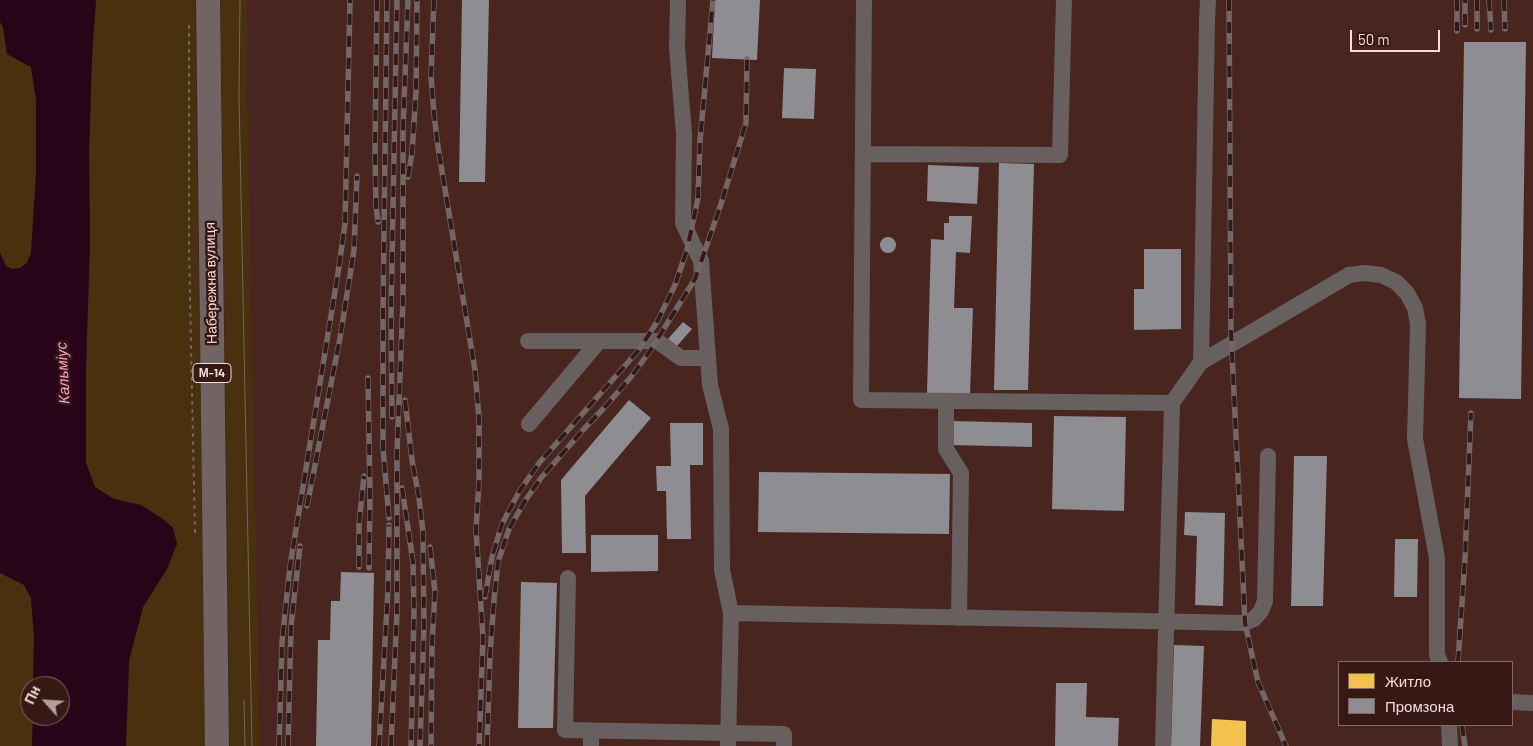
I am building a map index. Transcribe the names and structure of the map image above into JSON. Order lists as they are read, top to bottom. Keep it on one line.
{"streets":{"highway":["Набережна вулиця","М-14"]},"water":["Кальміус"],"legend":["Житло","Промзона"],"scale_bar":"50 m","north":"top left"}
